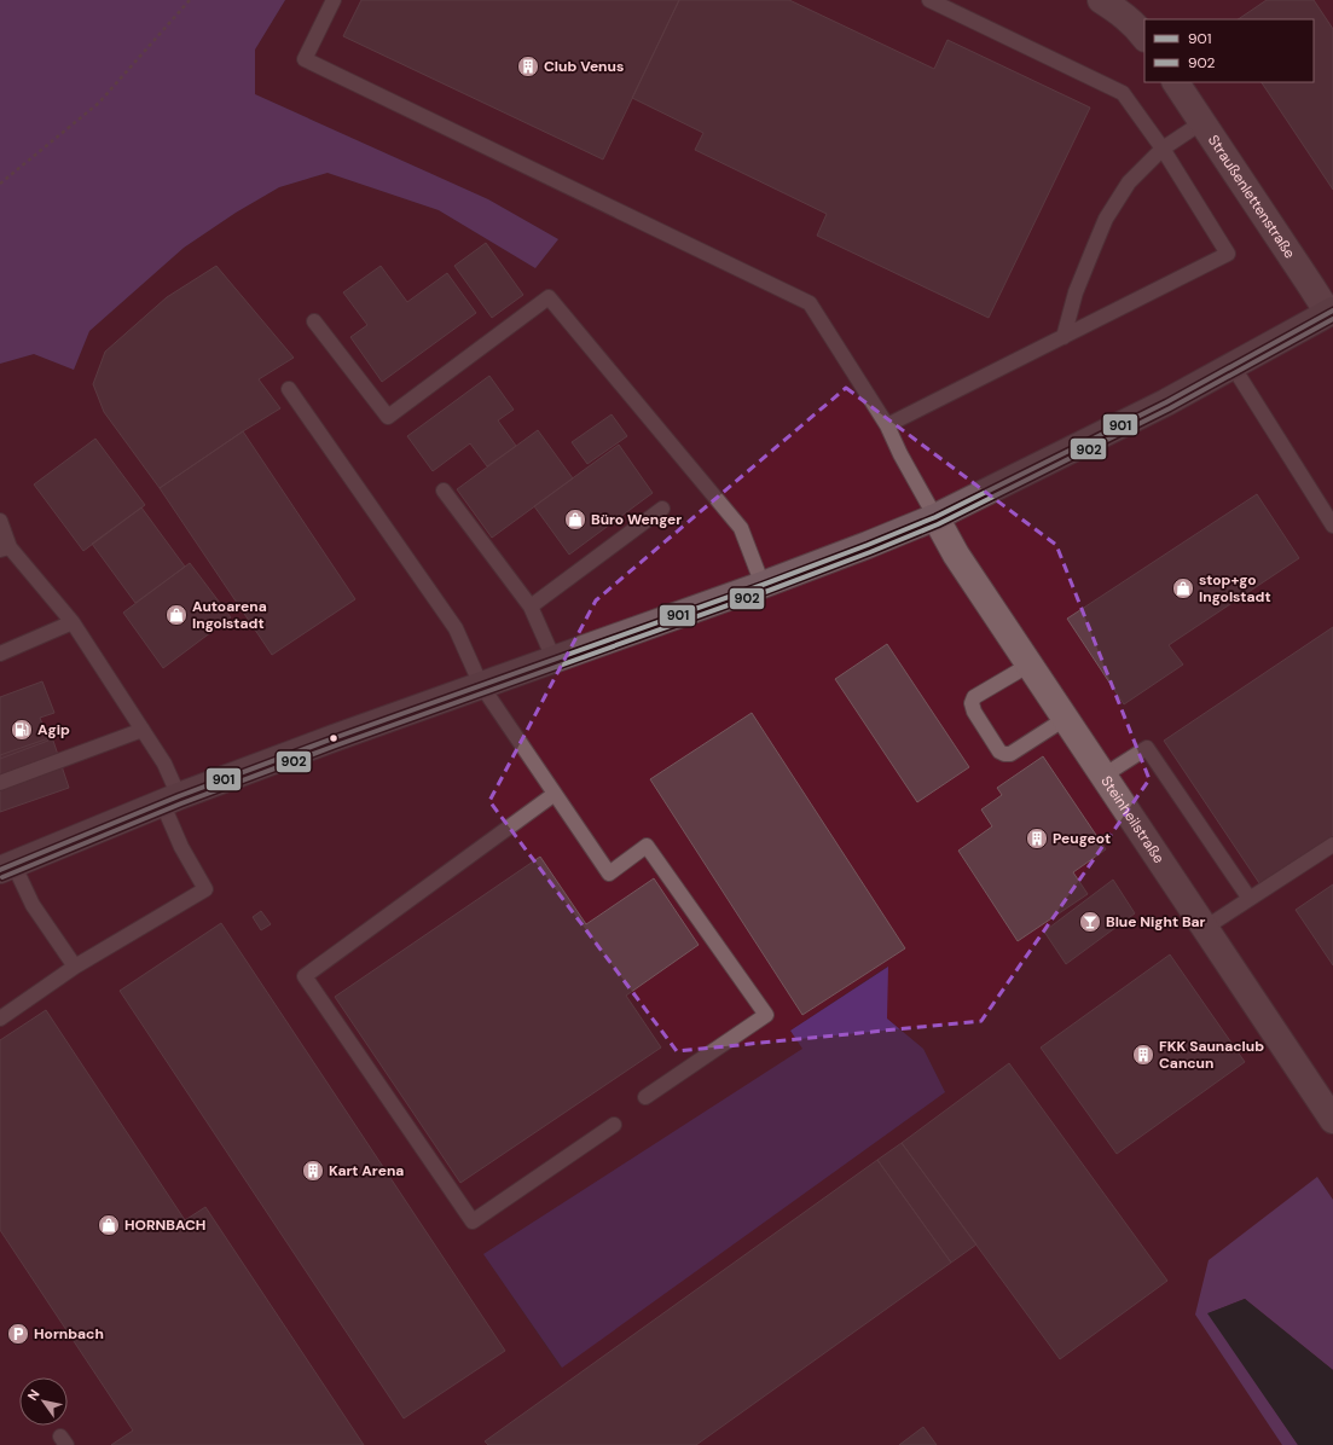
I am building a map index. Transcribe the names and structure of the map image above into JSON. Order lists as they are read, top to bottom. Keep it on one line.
{"streets":{"street":["Straußenlettenstraße","Steinheilstraße"]},"places":{"building":["Club Venus","Peugeot","FKK Saunaclub Cancun","Kart Arena"],"shop":["Büro Wenger","stop+go Ingolstadt","Autoarena Ingolstadt","HORNBACH"],"fuel station":["Agip"],"bar":["Blue Night Bar"],"parking":["Hornbach"]},"lines":["transit line 901","transit line 902"],"legend":["901","902"],"north":"top left"}
